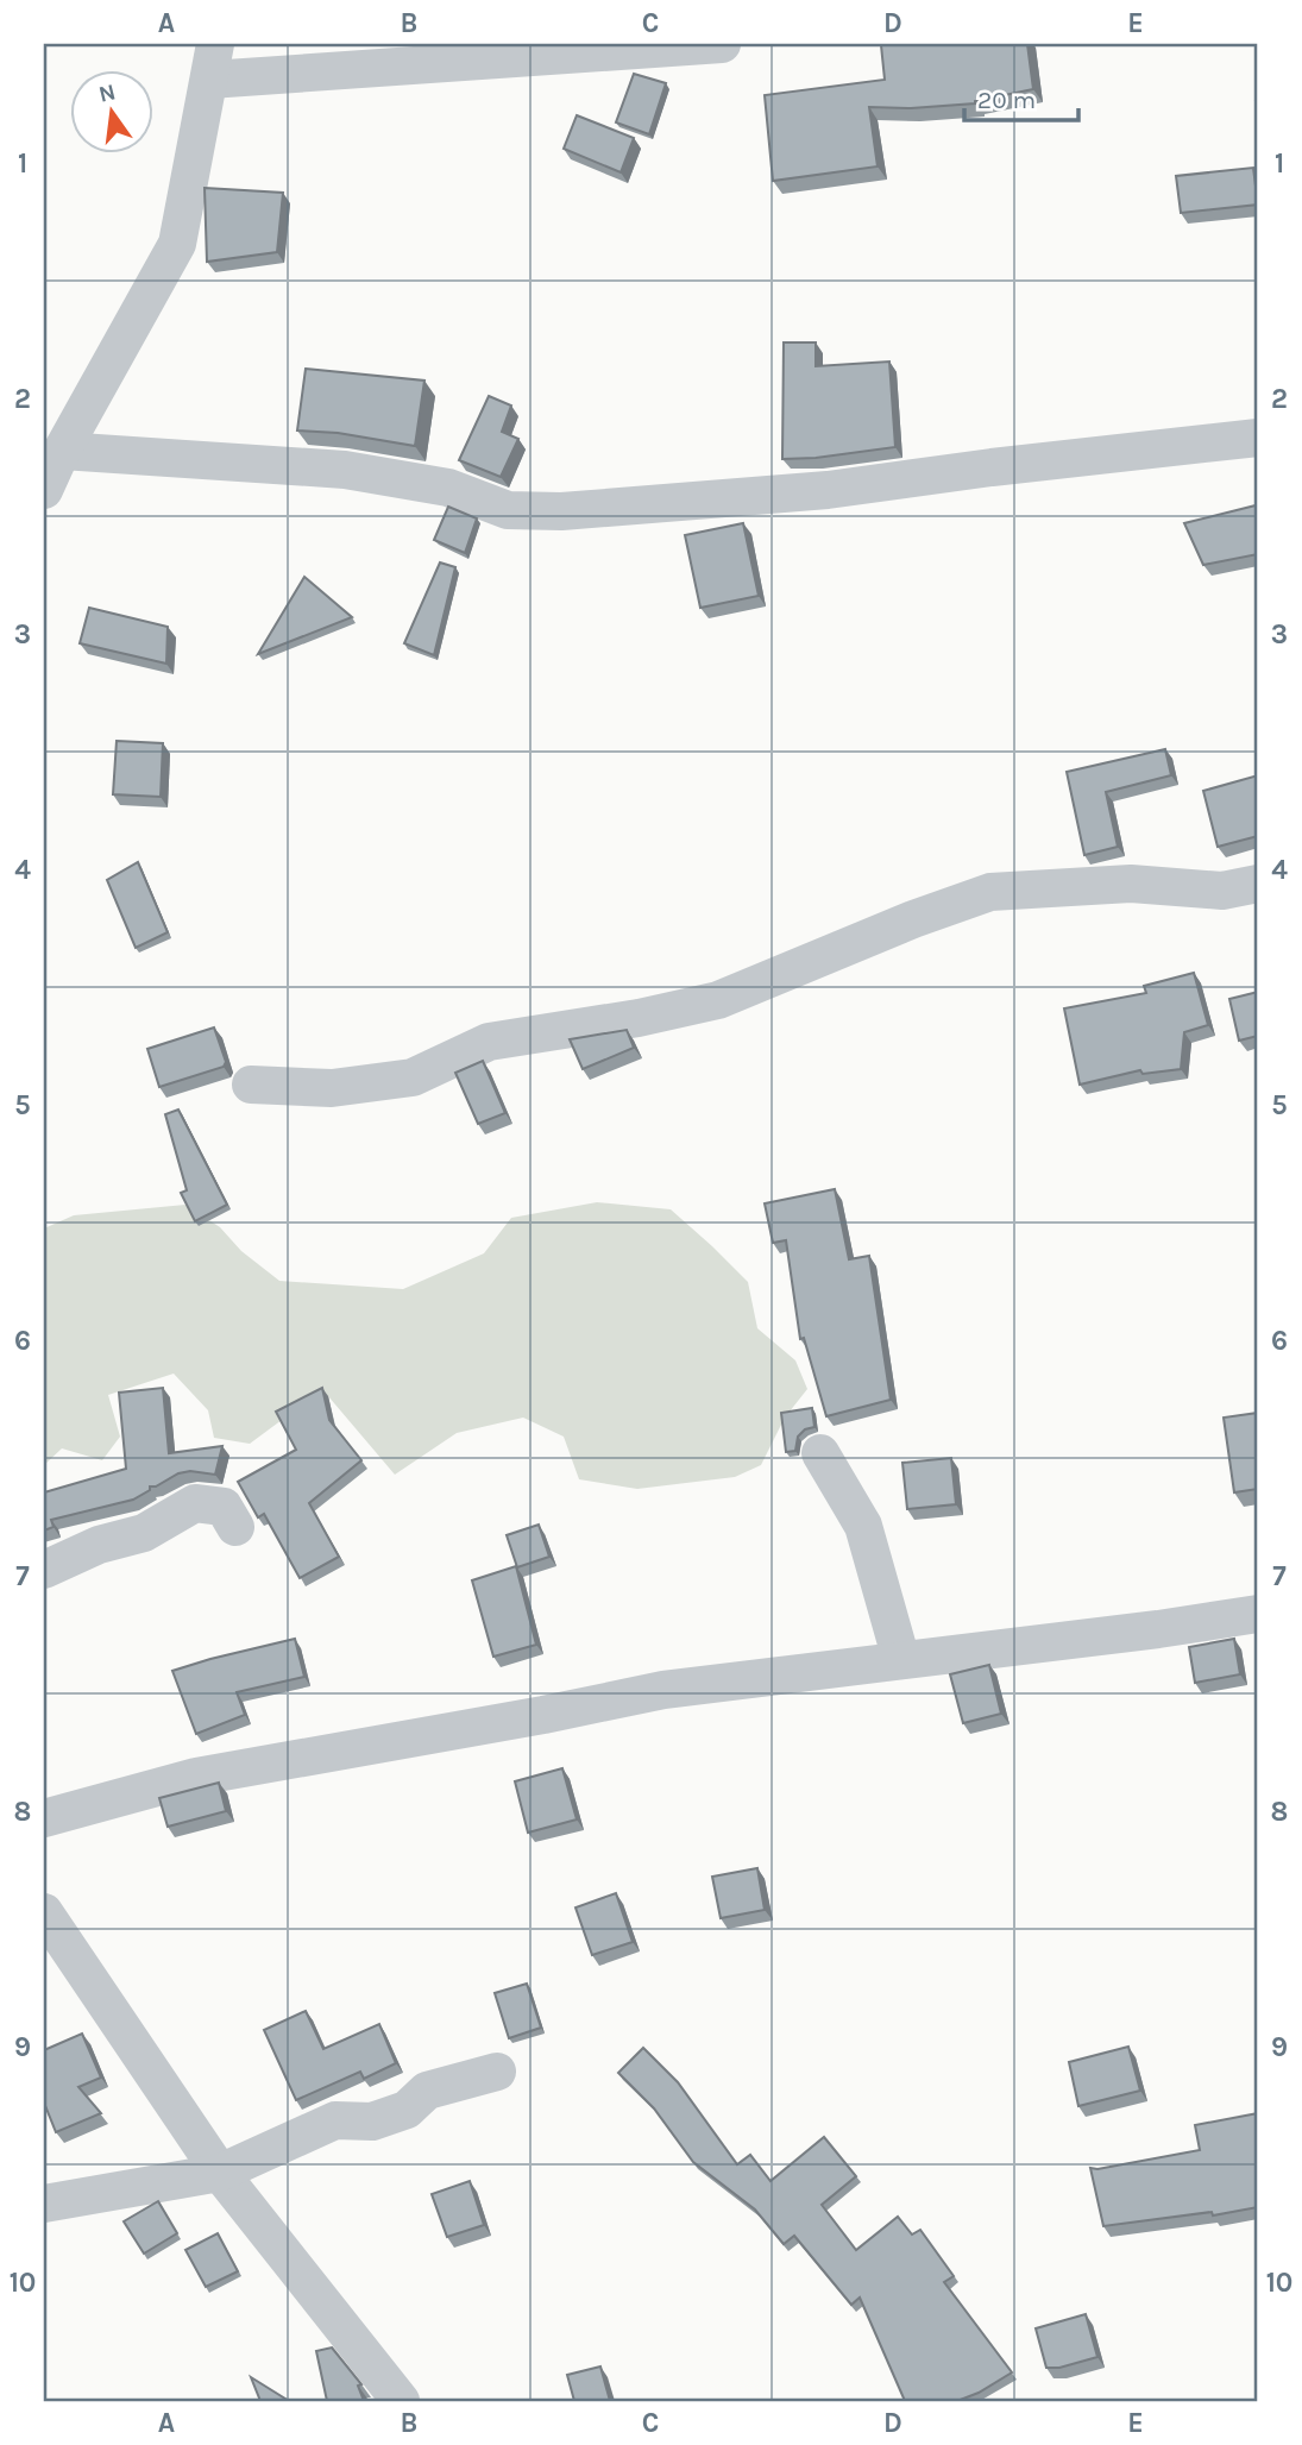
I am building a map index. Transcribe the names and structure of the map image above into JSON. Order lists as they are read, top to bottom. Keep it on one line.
{"scale_bar":"20 m","north":"top","grid":{"columns":["A","B","C","D","E"],"rows":["1","2","3","4","5","6","7","8","9","10"]}}
